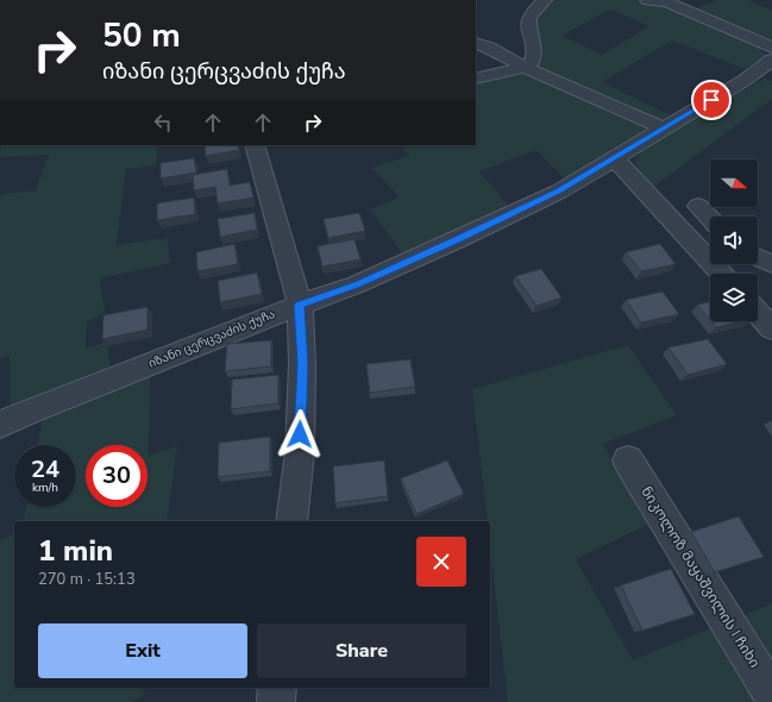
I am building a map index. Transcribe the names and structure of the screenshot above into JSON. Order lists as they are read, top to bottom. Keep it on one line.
{"streets":{"street":["იზანი ცერცვაძის ქუჩა","ნიკოლოზ მაყაშვილის I ჩიხი"]},"north":"right","page":{"turn":["50 m","იზანი ცერცვაძის ქუჩა"],"speed":"24 km/h","limit":"30","heading":["1 min","270 m · 15:13"],"buttons":["Exit","Share"]}}
